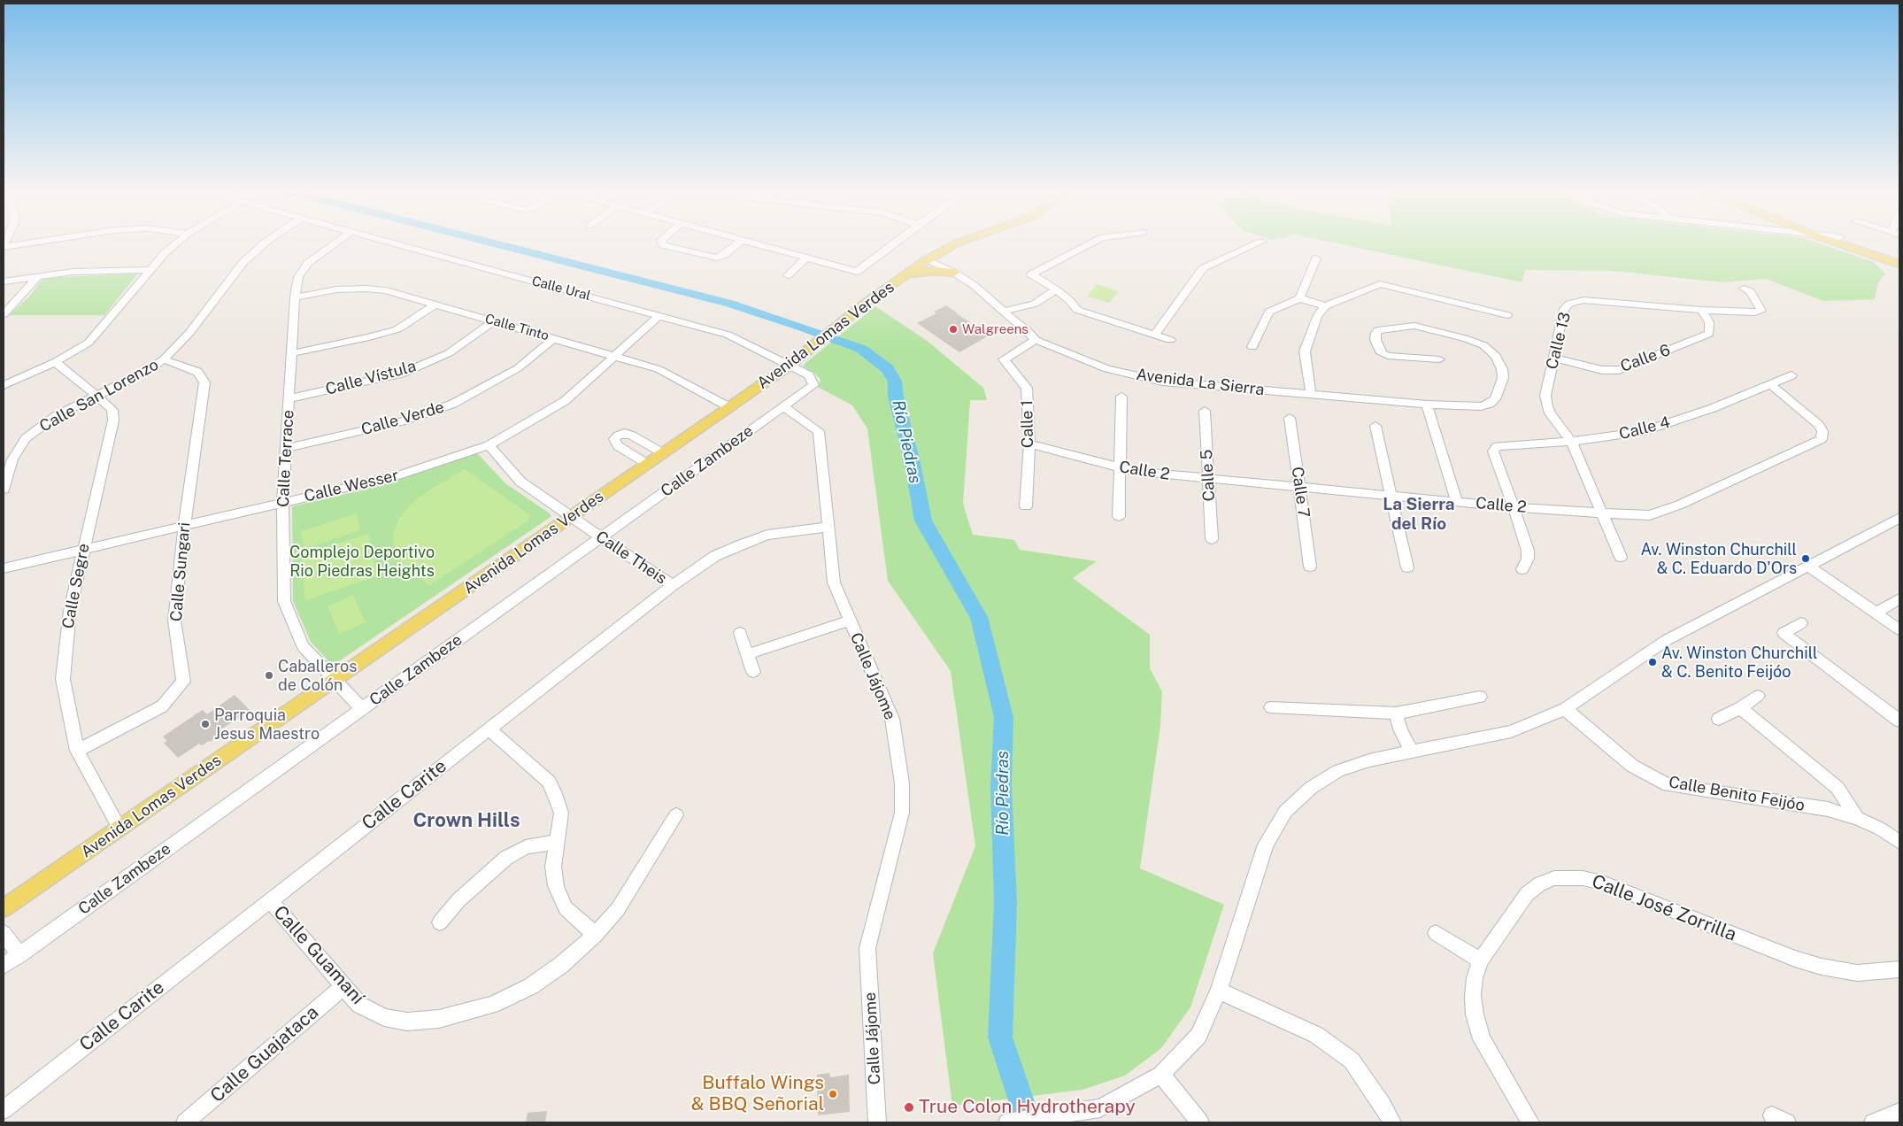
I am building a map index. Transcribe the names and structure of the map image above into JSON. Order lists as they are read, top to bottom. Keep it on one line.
{"streets":{"main road":["Avenida Lomas Verdes"],"street":["Calle Ural","Calle Tinto","Calle 13","Calle 6","Calle Vístula","Avenida La Sierra","Calle San Lorenzo","Calle Verde","Calle 1","Calle 4","Calle Terrace","Calle Zambeze","Calle 2","Calle 5","Calle Wesser","Calle 7","Calle Theis","Calle Sungari","Calle Segre","Calle Jájome","Calle Benito Feijóo","Calle Carite","Calle José Zorrilla","Calle Guamaní","Calle Guajataca"]},"crossings":[["Calle Ural","Avenida Lomas Verdes"],["Calle Ural","Calle Zambeze"],["Calle Ural","Calle Wesser"],["Calle Tinto","Avenida Lomas Verdes"],["Calle Tinto","Calle Vístula"],["Calle Tinto","Calle Verde"],["Calle Tinto","Calle Terrace"],["Calle Tinto","Calle Wesser"],["Avenida Lomas Verdes","Avenida La Sierra"],["Avenida Lomas Verdes","Calle Terrace"],["Avenida Lomas Verdes","Calle Zambeze"],["Avenida Lomas Verdes","Calle Theis"],["Avenida Lomas Verdes","Calle Segre"],["Calle 13","Calle 6"],["Calle 13","Calle 4"],["Calle 13","Calle 2"],["Calle Vístula","Calle Terrace"],["Avenida La Sierra","Calle 1"],["Calle San Lorenzo","Calle Sungari"],["Calle San Lorenzo","Calle Segre"],["Calle Verde","Calle Terrace"],["Calle 1","Calle 2"],["Calle 4","Calle 2"],["Calle Terrace","Calle Zambeze"],["Calle Terrace","Calle Wesser"],["Calle Zambeze","Calle Theis"],["Calle Zambeze","Calle Jájome"],["Calle 2","Calle 5"],["Calle 2","Calle 7"],["Calle Wesser","Calle Theis"],["Calle Wesser","Calle Sungari"],["Calle Wesser","Calle Segre"],["Calle Theis","Calle Carite"],["Calle Sungari","Calle Segre"],["Calle Jájome","Calle Carite"],["Calle Carite","Calle Guamaní"],["Calle Guamaní","Calle Guajataca"]],"districts":["La Sierra del Río","Crown Hills"],"water":["Río Piedras"],"parks":["Complejo Deportivo Rio Piedras Heights"],"places":["Walgreens","Av. Winston Churchill & C. Eduardo D'Ors","Av. Winston Churchill & C. Benito Feijóo","Caballeros de Colón","Parroquia Jesus Maestro","Buffalo Wings & BBQ Señorial","True Colon Hydrotherapy"]}
